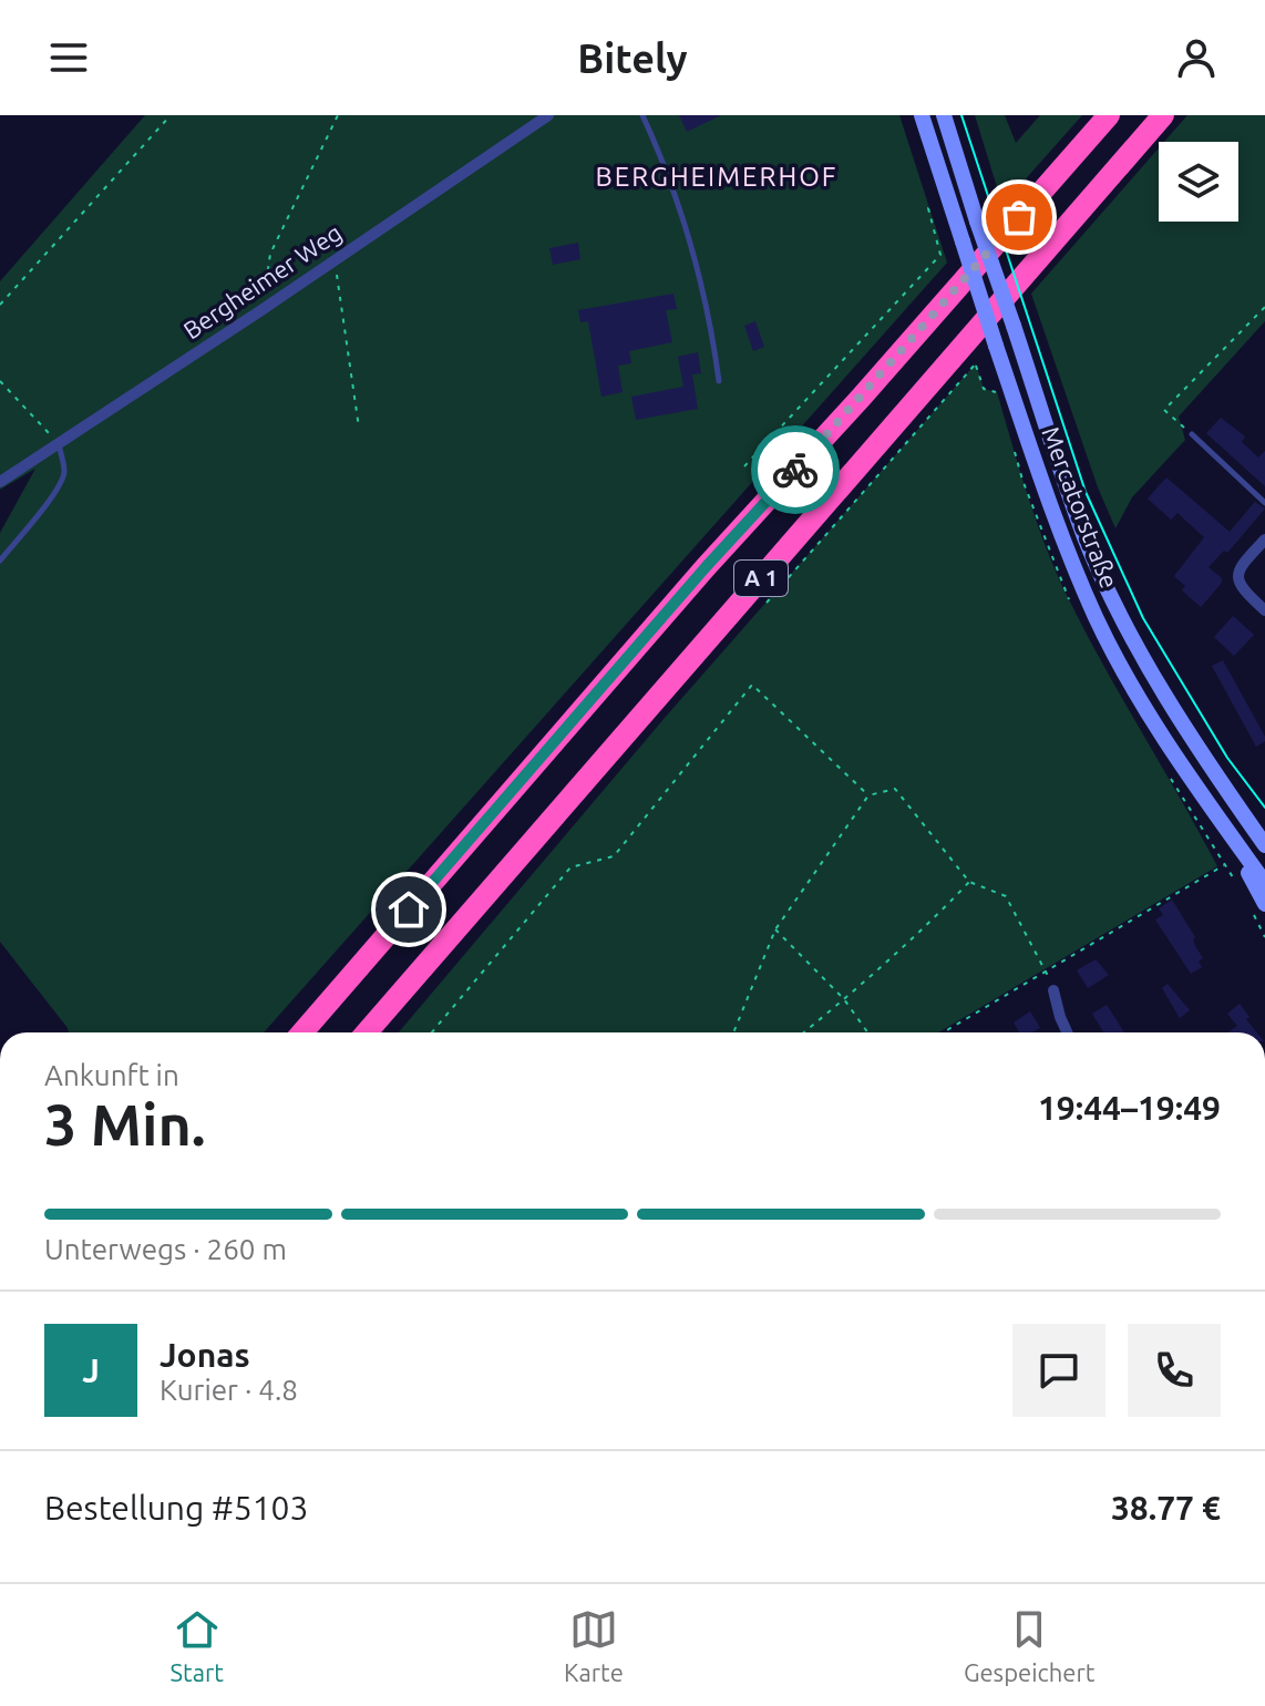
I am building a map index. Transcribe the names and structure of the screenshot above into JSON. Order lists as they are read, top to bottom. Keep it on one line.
{"streets":{"highway":["A 1"],"main road":["Mercatorstraße"],"street":["Bergheimer Weg"]},"districts":["BERGHEIMERHOF"],"page":{"header":"Bitely","heading":["3 Min.","Ankunft in","19:44–19:49"],"panel":["Jonas","Kurier · 4.8","Bestellung #5103","38.77 €"],"bar":"Unterwegs · 260 m","round":"J","tabs":["Start","Karte","Gespeichert"]}}
